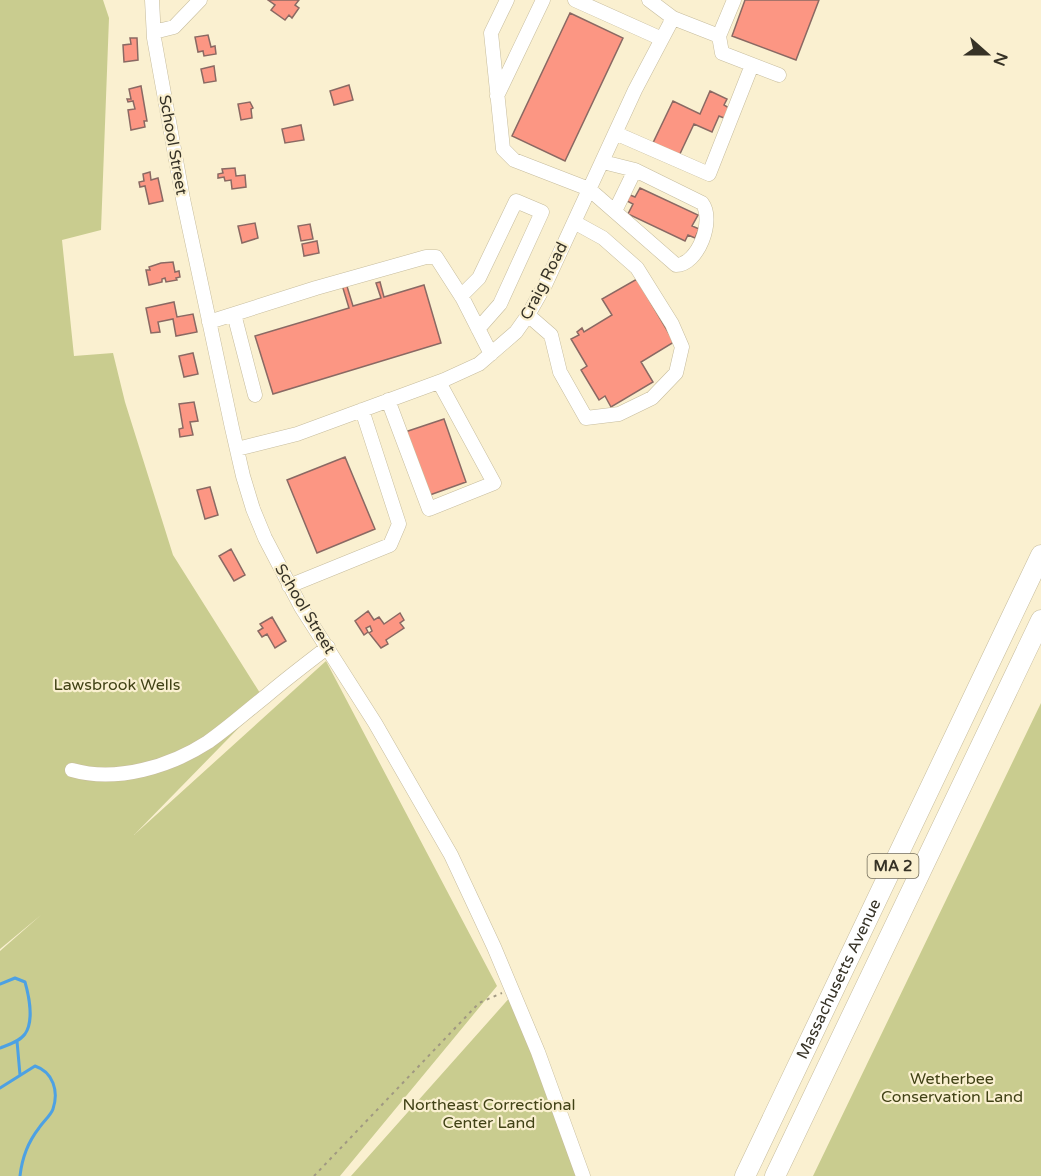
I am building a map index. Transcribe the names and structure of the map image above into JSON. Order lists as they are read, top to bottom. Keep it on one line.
{"streets":{"highway":["MA 2","Massachusetts Avenue"],"street":["School Street","Craig Road"]},"crossings":[["School Street","Craig Road"]],"parks":["Lawsbrook Wells","Wetherbee Conservation Land","Northeast Correctional Center Land"],"north":"right"}
